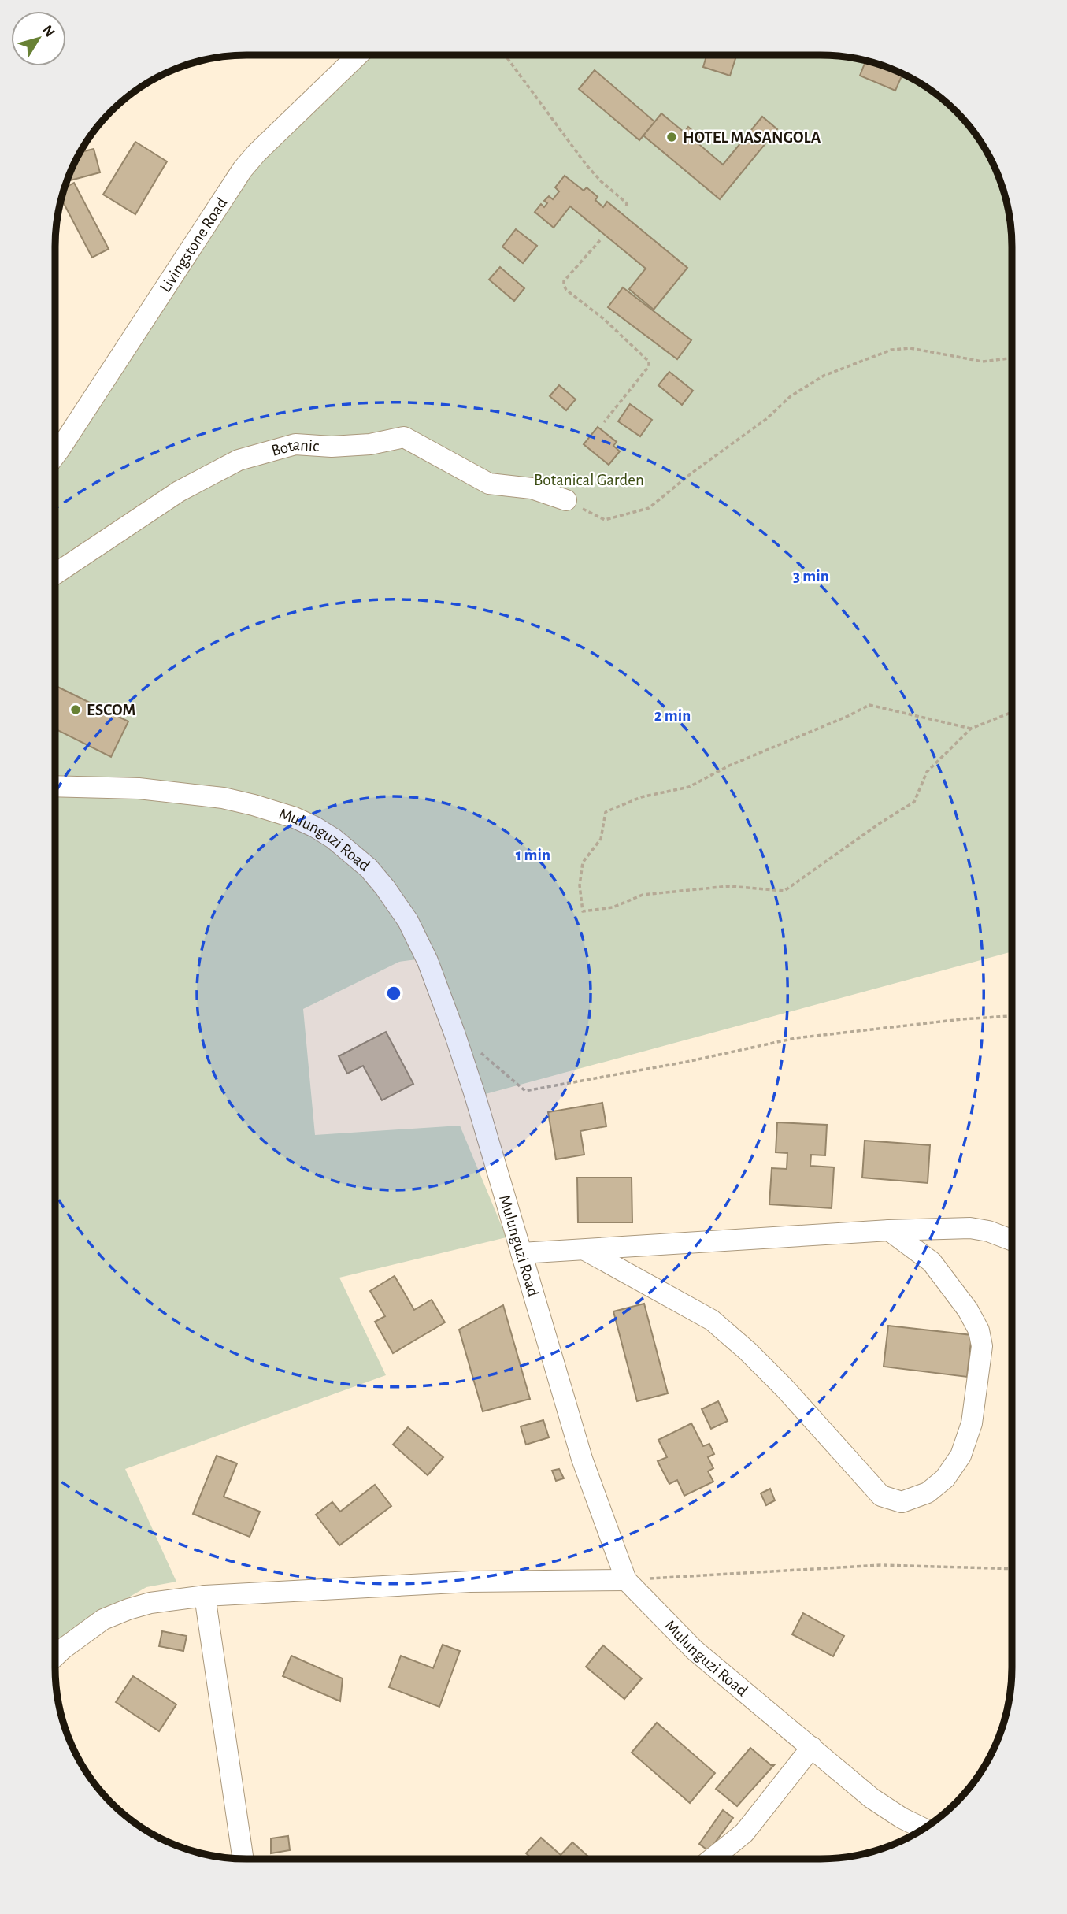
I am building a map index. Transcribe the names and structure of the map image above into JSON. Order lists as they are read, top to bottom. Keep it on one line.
{"streets":{"street":["Livingstone Road","Botanic","Mulunguzi Road"]},"parks":["Botanical Garden"],"places":["HOTEL MASANGOLA","ESCOM"],"north":"top right","rings":["3 min","2 min","1 min"]}
